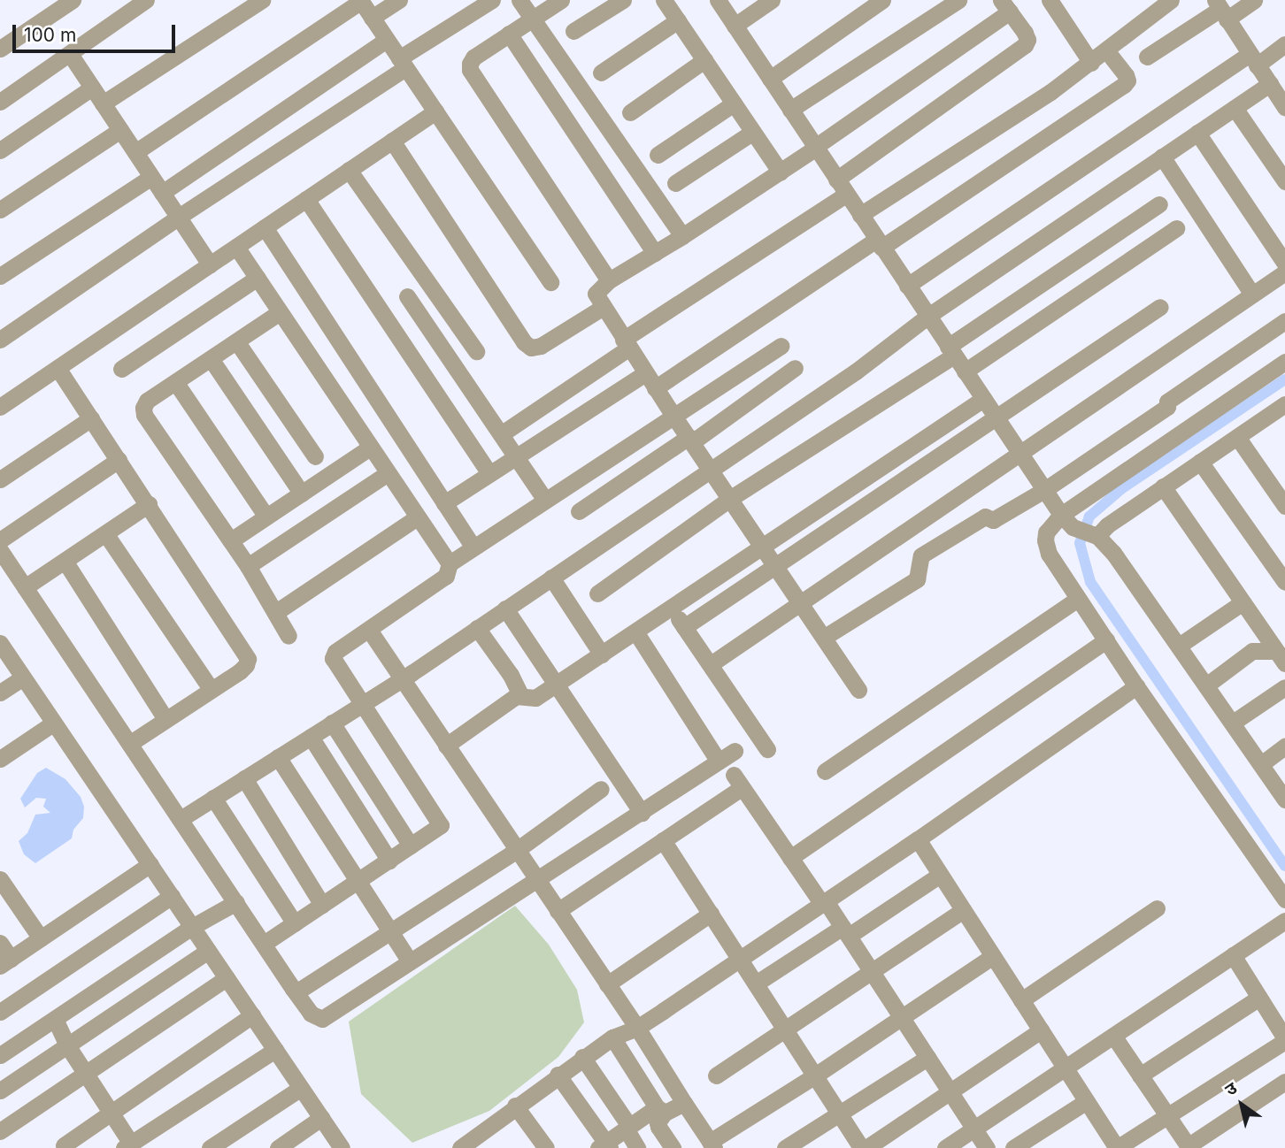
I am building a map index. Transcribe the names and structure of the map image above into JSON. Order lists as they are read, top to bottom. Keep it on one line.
{"scale_bar":"100 m","north":"top left"}
